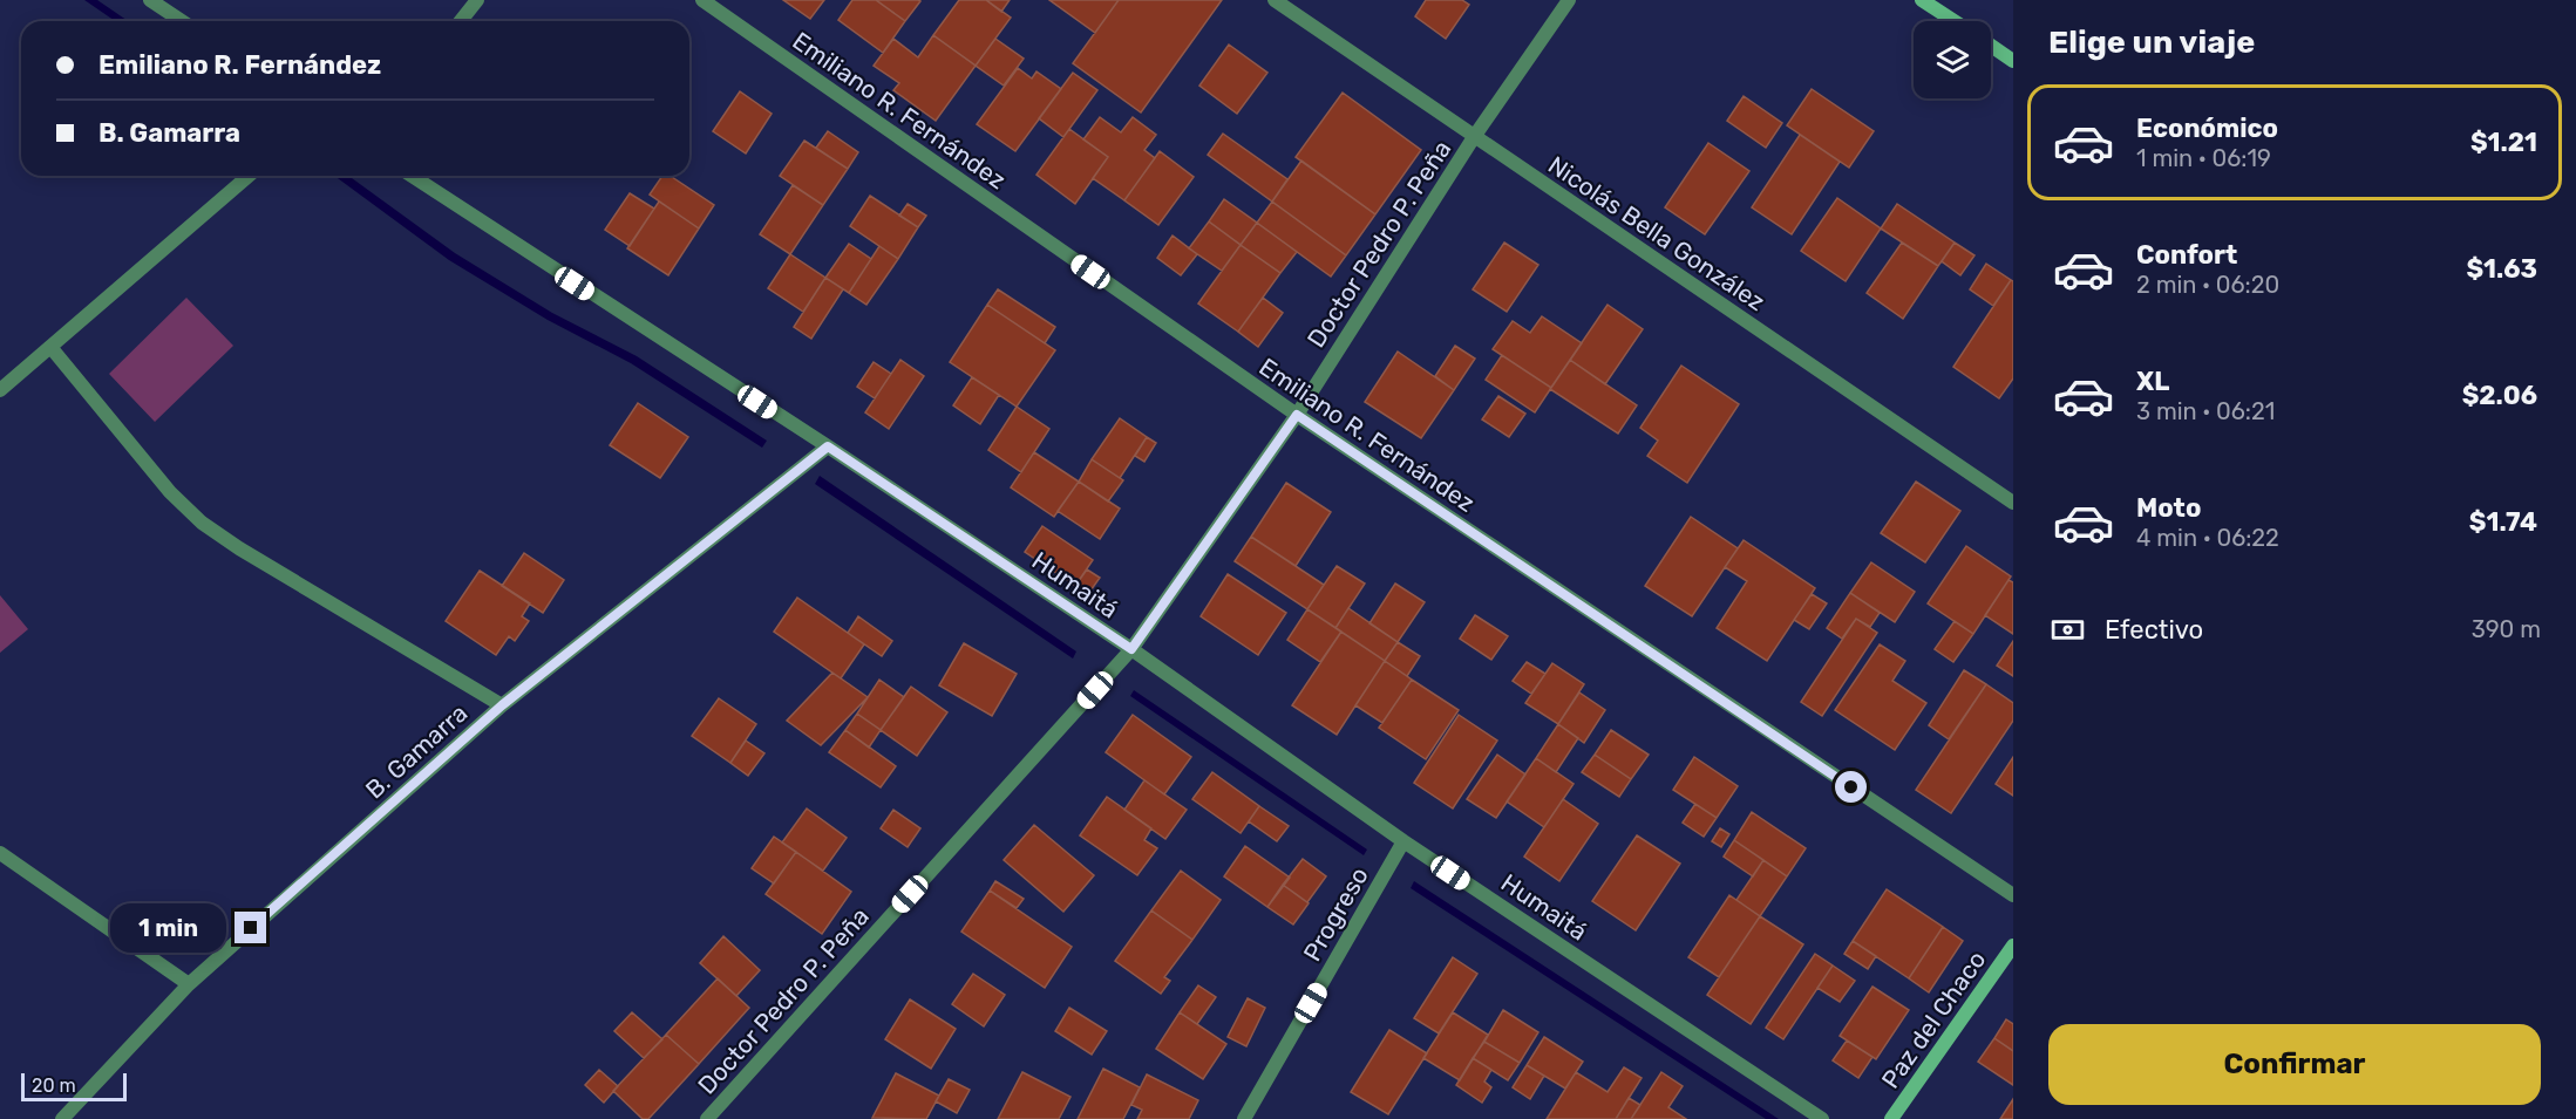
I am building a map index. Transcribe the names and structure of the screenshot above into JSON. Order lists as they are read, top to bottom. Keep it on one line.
{"streets":{"street":["Emiliano R. Fernández","Nicolás Bella González","Doctor Pedro P. Peña","Humaitá","B. Gamarra","Progreso","Paz del Chaco"]},"crossings":[["Emiliano R. Fernández","Doctor Pedro P. Peña"],["Nicolás Bella González","Doctor Pedro P. Peña"],["Doctor Pedro P. Peña","Humaitá"],["Humaitá","B. Gamarra"],["Humaitá","Progreso"]],"scale_bar":"20 m","page":{"heading":"Elige un viaje","banner":["Emiliano R. Fernández","B. Gamarra"],"list":[{"name":"Económico","note":"1 min · 06:19","value":"$1.21"},{"name":"Confort","note":"2 min · 06:20","value":"$1.63"},{"name":"XL","note":"3 min · 06:21","value":"$2.06"},{"name":"Moto","note":"4 min · 06:22","value":"$1.74"}],"pay":["Efectivo","390 m"],"bubble":"1 min","buttons":"Confirmar","scale":"20 m"}}
